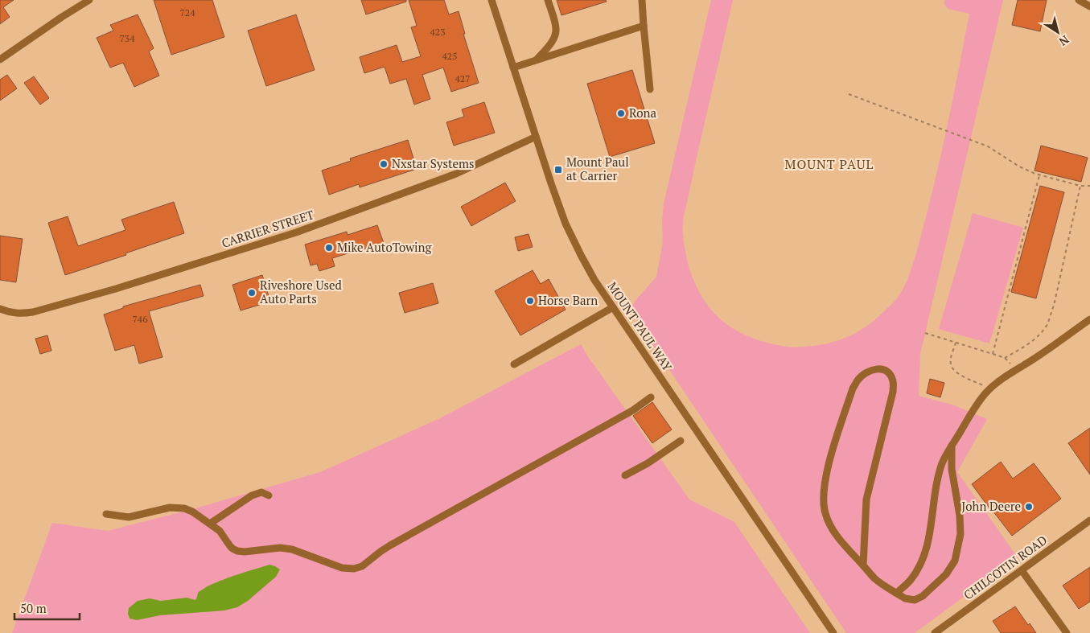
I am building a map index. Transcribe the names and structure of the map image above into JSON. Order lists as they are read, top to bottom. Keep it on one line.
{"streets":{"street":["CARRIER STREET","MOUNT PAUL WAY","CHILCOTIN ROAD"]},"crossings":[["CARRIER STREET","MOUNT PAUL WAY"]],"districts":["MOUNT PAUL"],"places":{"other":["Rona","Nxstar Systems","Mike AutoTowing","Riveshore Used Auto Parts","Horse Barn","John Deere"],"transit":["Mount Paul at Carrier"]},"house_numbers":["724","423","734","425","427","746"],"scale_bar":"50 m","north":"bottom right"}
